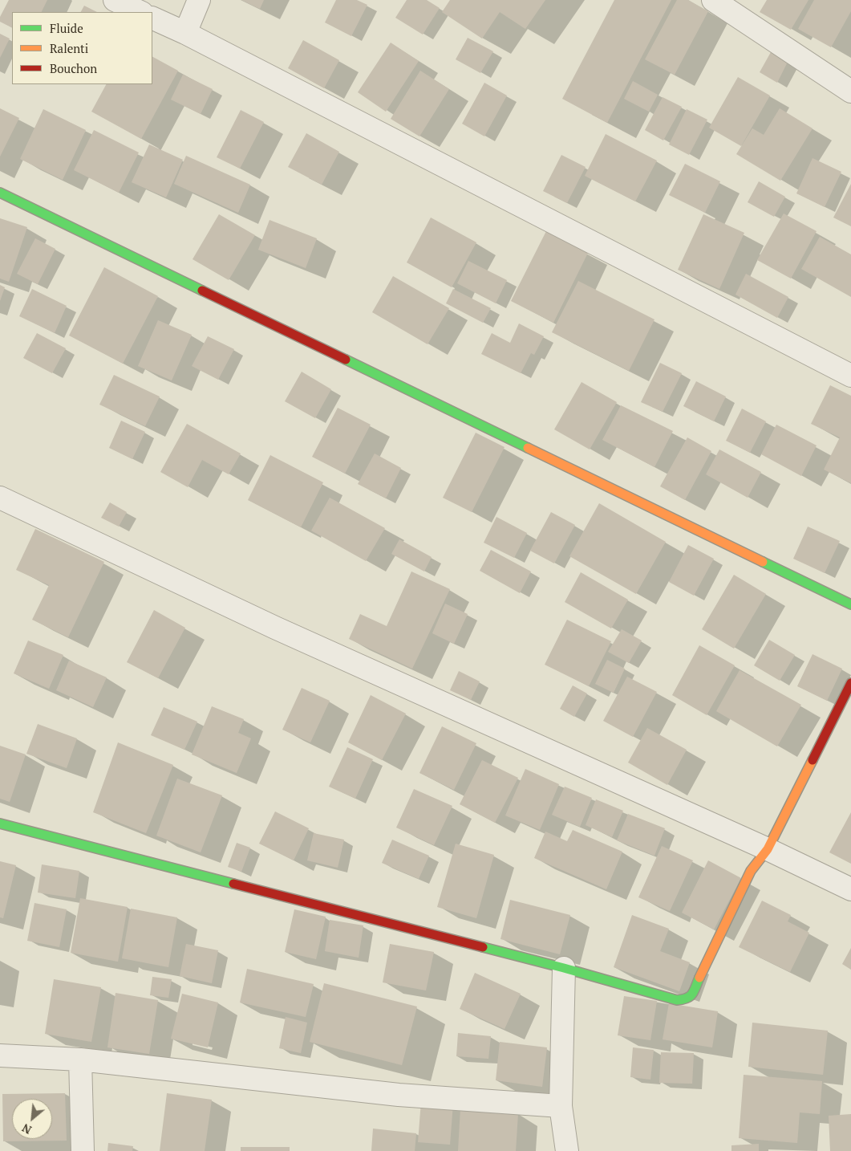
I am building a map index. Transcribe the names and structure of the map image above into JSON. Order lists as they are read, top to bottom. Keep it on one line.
{"legend":["Fluide","Ralenti","Bouchon"],"north":"bottom left"}
